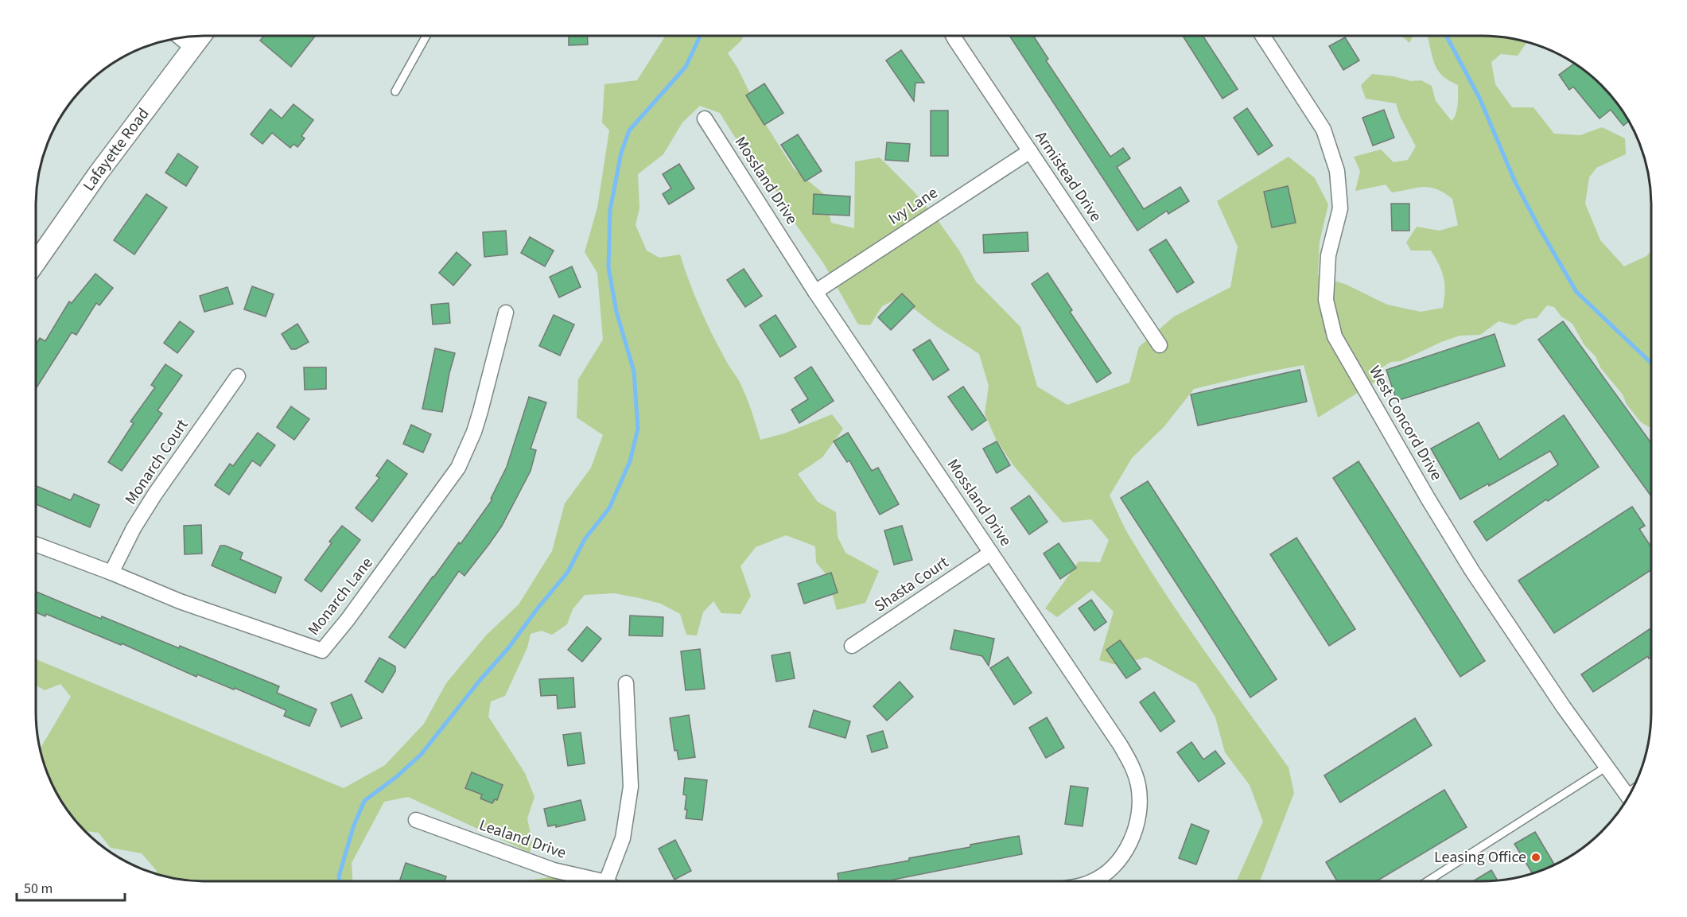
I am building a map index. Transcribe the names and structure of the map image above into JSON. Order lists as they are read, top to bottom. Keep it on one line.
{"streets":{"main road":["Lafayette Road"],"street":["Armistead Drive","Mossland Drive","Ivy Lane","West Concord Drive","Monarch Court","Shasta Court","Monarch Lane","Lealand Drive"]},"crossings":[["Armistead Drive","Ivy Lane"],["Mossland Drive","Ivy Lane"],["Mossland Drive","Shasta Court"],["Monarch Court","Monarch Lane"]],"places":["Leasing Office"],"scale_bar":"50 m"}
